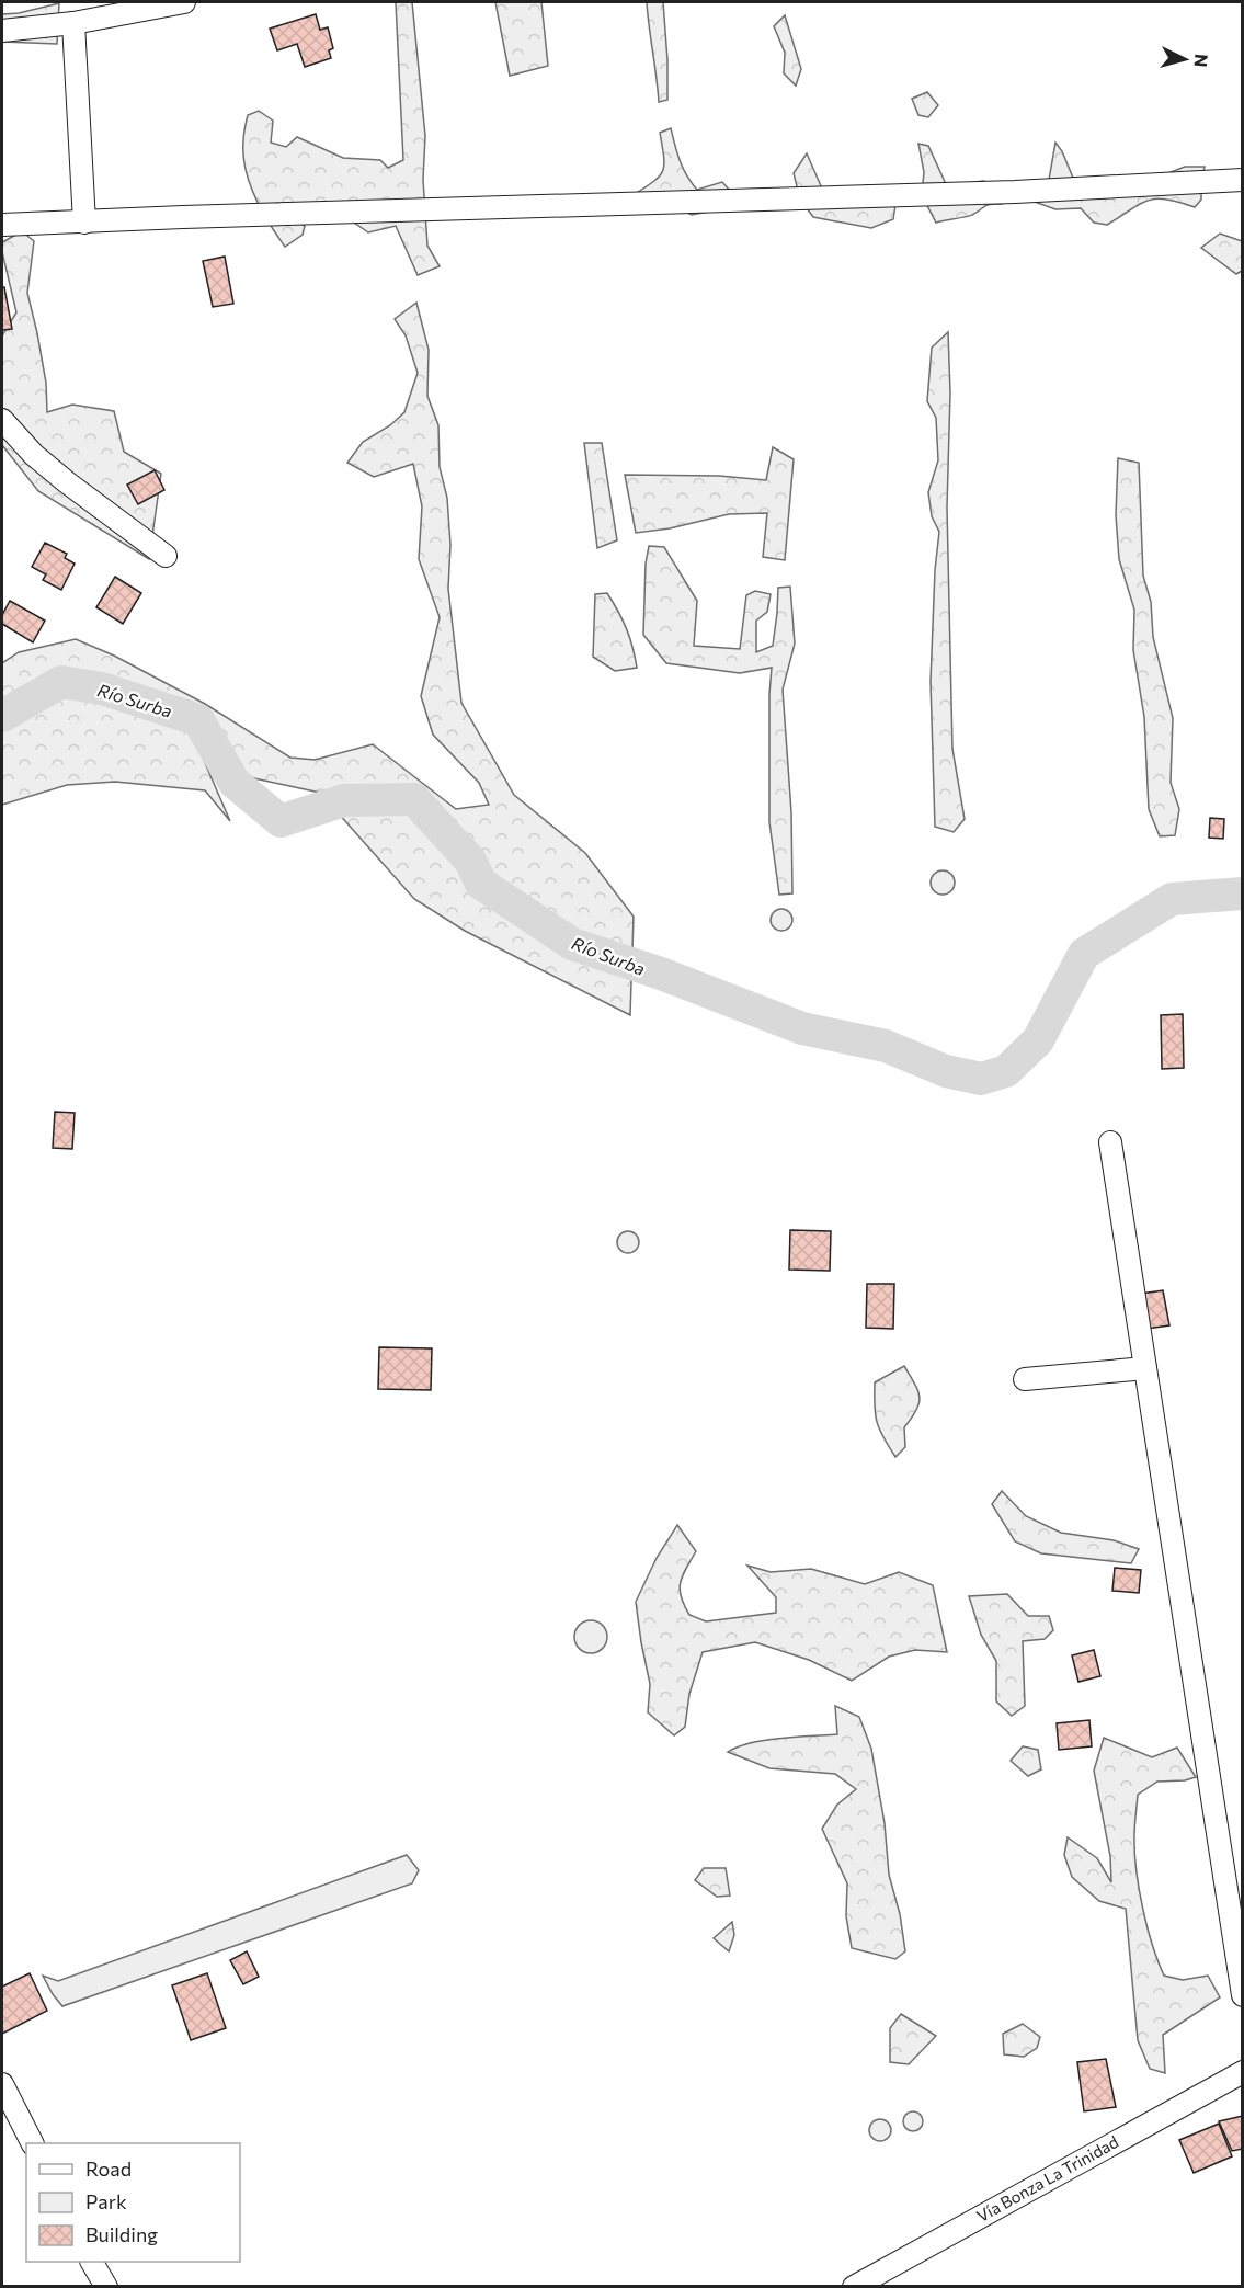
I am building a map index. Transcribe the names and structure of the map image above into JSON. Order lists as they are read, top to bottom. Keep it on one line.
{"streets":{"street":["Vía Bonza La Trinidad"]},"water":["Río Surba"],"legend":["Road","Park","Building"],"north":"right"}
